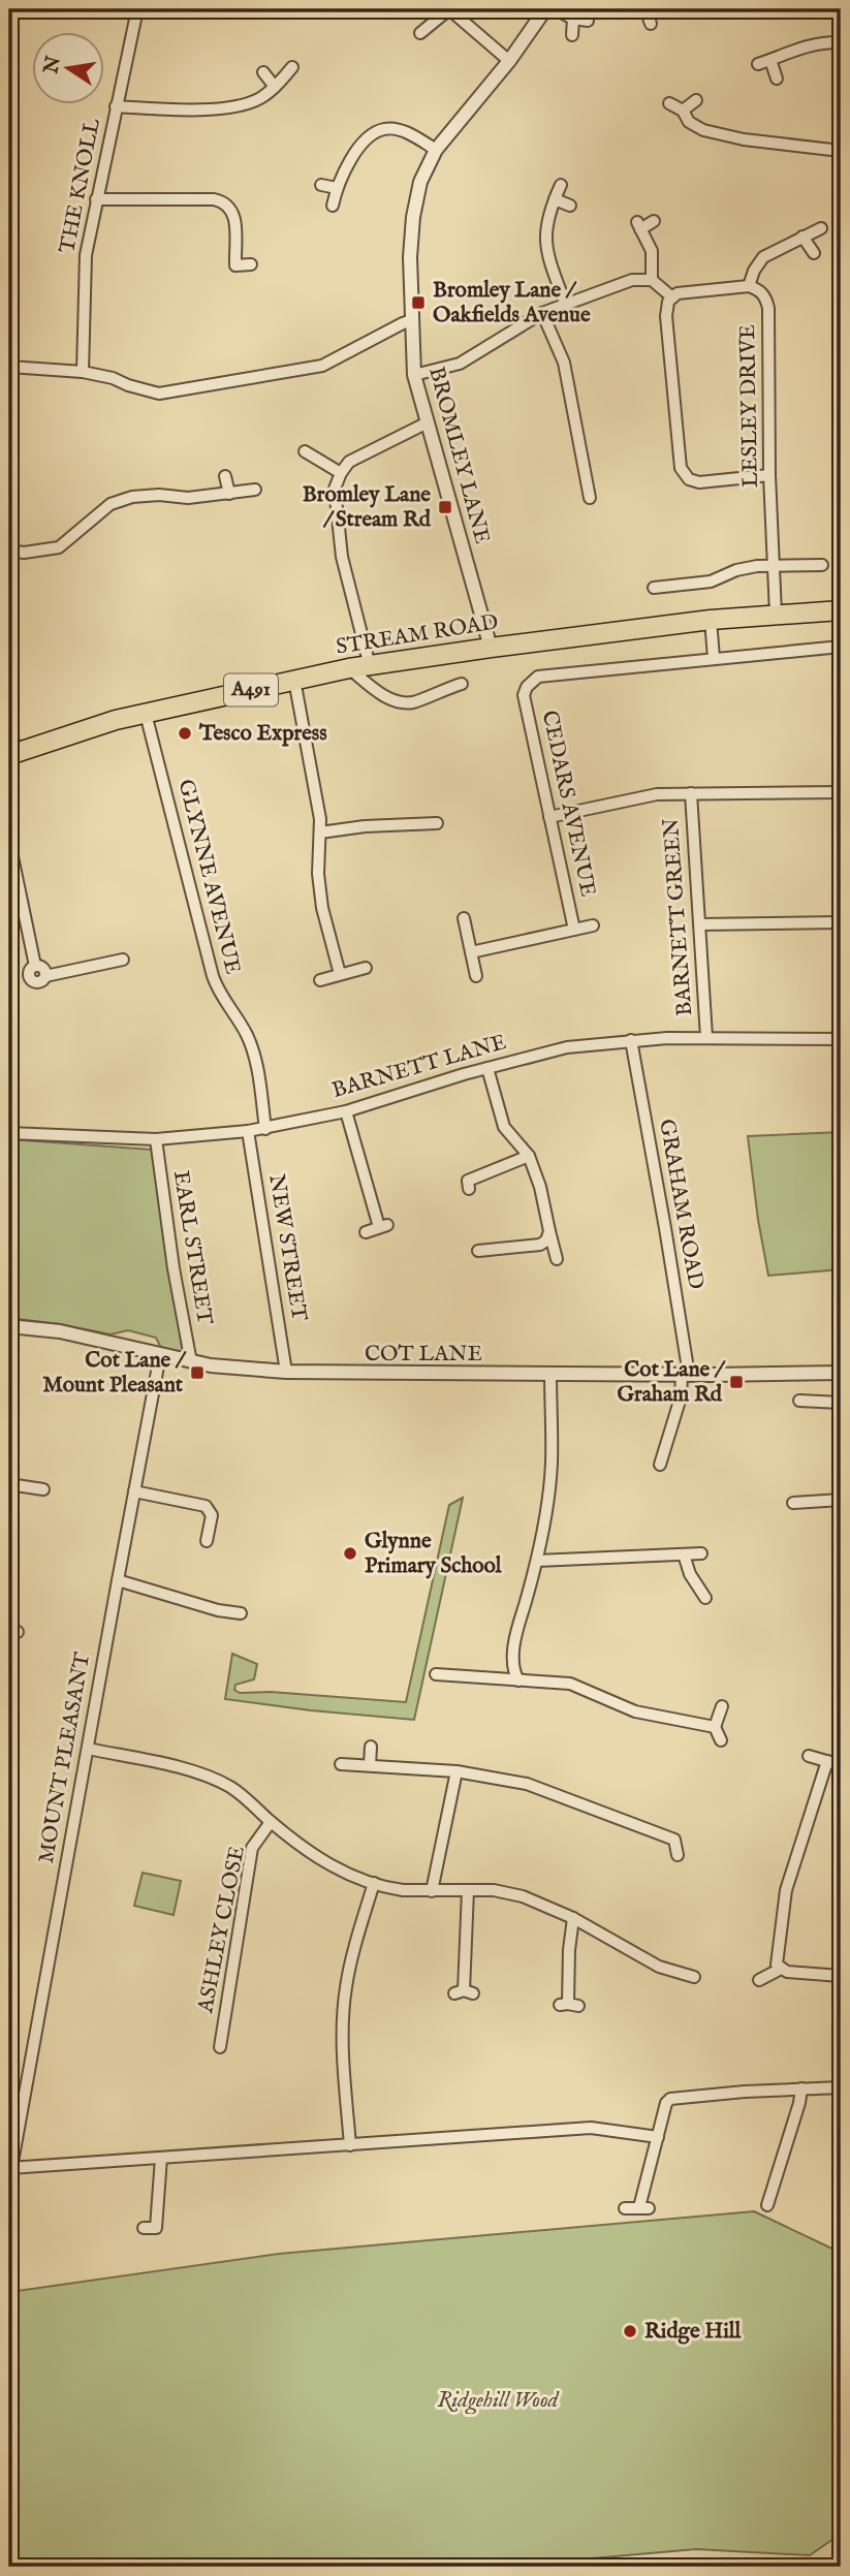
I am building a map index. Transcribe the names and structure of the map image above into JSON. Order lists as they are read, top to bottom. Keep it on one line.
{"streets":{"highway":["STREAM ROAD","A491"],"street":["THE KNOLL","LESLEY DRIVE","BROMLEY LANE","CEDARS AVENUE","GLYNNE AVENUE","BARNETT GREEN","BARNETT LANE","GRAHAM ROAD","EARL STREET","NEW STREET","COT LANE","MOUNT PLEASANT","ASHLEY CLOSE"]},"crossings":[["LESLEY DRIVE","STREAM ROAD"],["BROMLEY LANE","STREAM ROAD"],["STREAM ROAD","GLYNNE AVENUE"],["GLYNNE AVENUE","BARNETT LANE"],["BARNETT GREEN","BARNETT LANE"],["BARNETT LANE","GRAHAM ROAD"],["BARNETT LANE","EARL STREET"],["BARNETT LANE","NEW STREET"],["GRAHAM ROAD","COT LANE"],["EARL STREET","COT LANE"],["NEW STREET","COT LANE"],["COT LANE","MOUNT PLEASANT"]],"parks":["Ridgehill Wood"],"places":{"transit":["Bromley Lane / Oakfields Avenue","Bromley Lane / Stream Rd","Cot Lane / Mount Pleasant","Cot Lane / Graham Rd"],"other":["Tesco Express","Glynne Primary School","Ridge Hill"]},"north":"left"}
